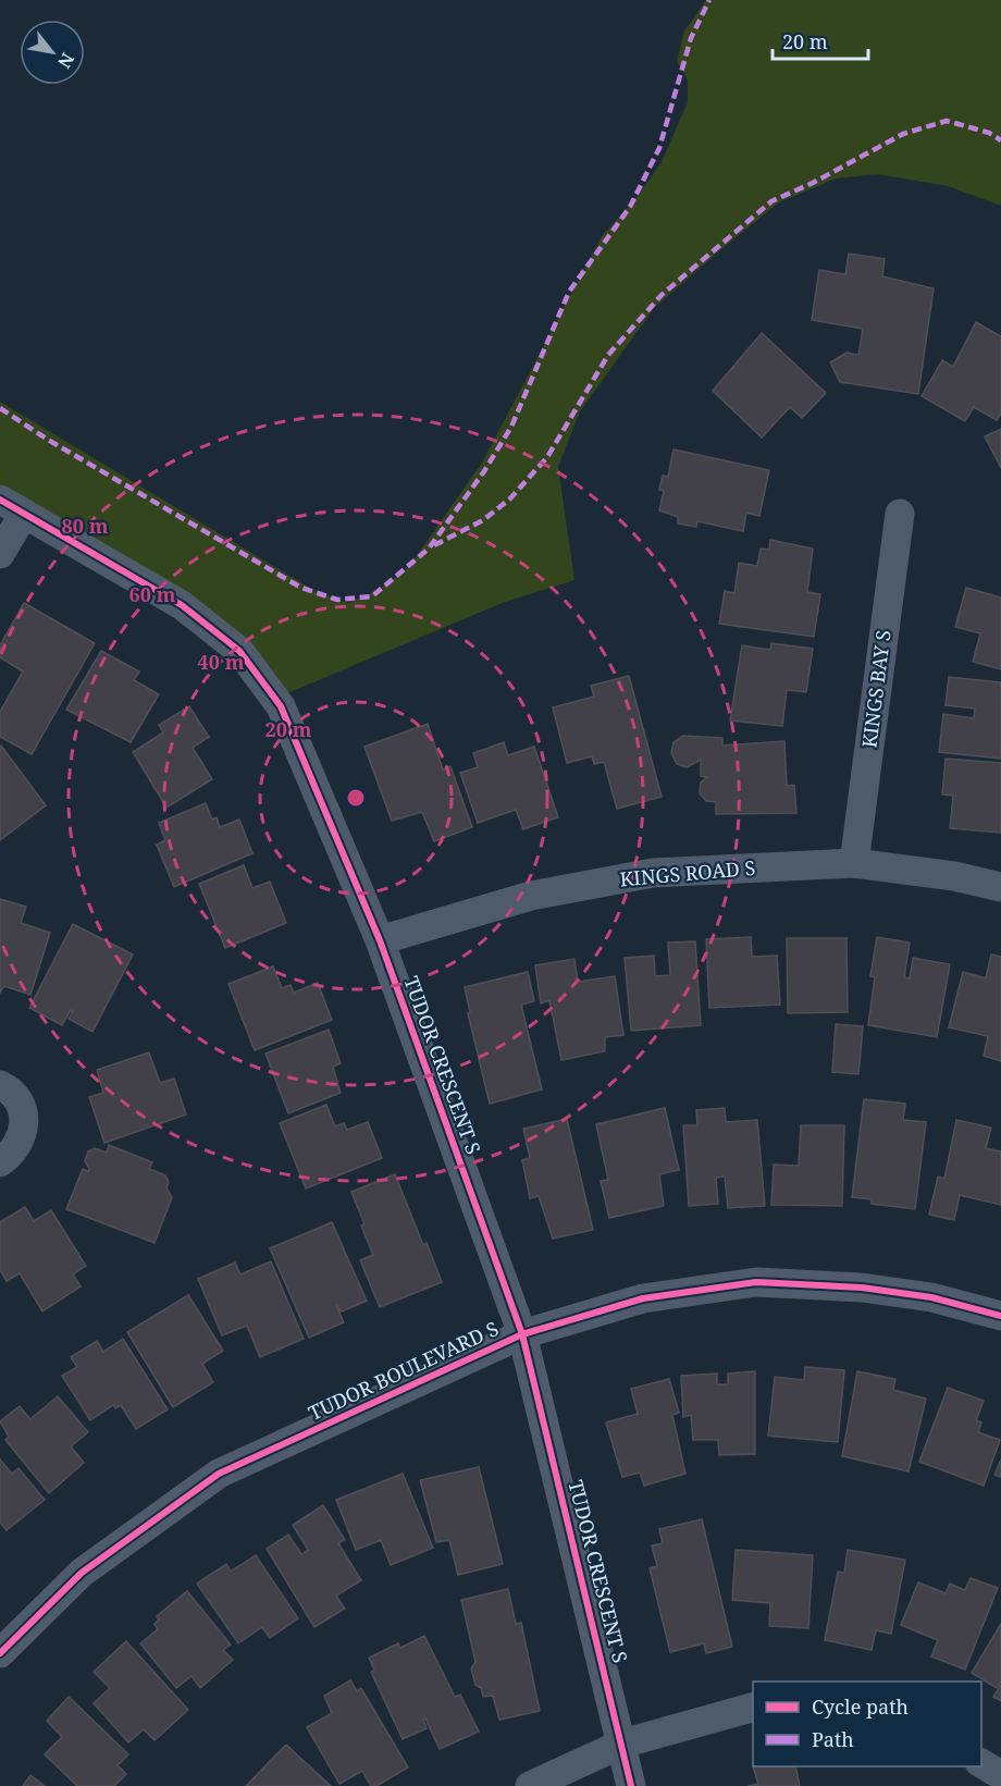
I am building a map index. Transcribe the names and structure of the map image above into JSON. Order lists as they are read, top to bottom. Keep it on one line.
{"streets":{"street":["KINGS BAY S","KINGS ROAD S","TUDOR CRESCENT S","TUDOR BOULEVARD S"]},"crossings":[["KINGS BAY S","KINGS ROAD S"],["KINGS ROAD S","TUDOR CRESCENT S"],["TUDOR CRESCENT S","TUDOR BOULEVARD S"]],"legend":["Cycle path","Path"],"scale_bar":"20 m","north":"bottom right","rings":["80 m","60 m","40 m","20 m"]}
